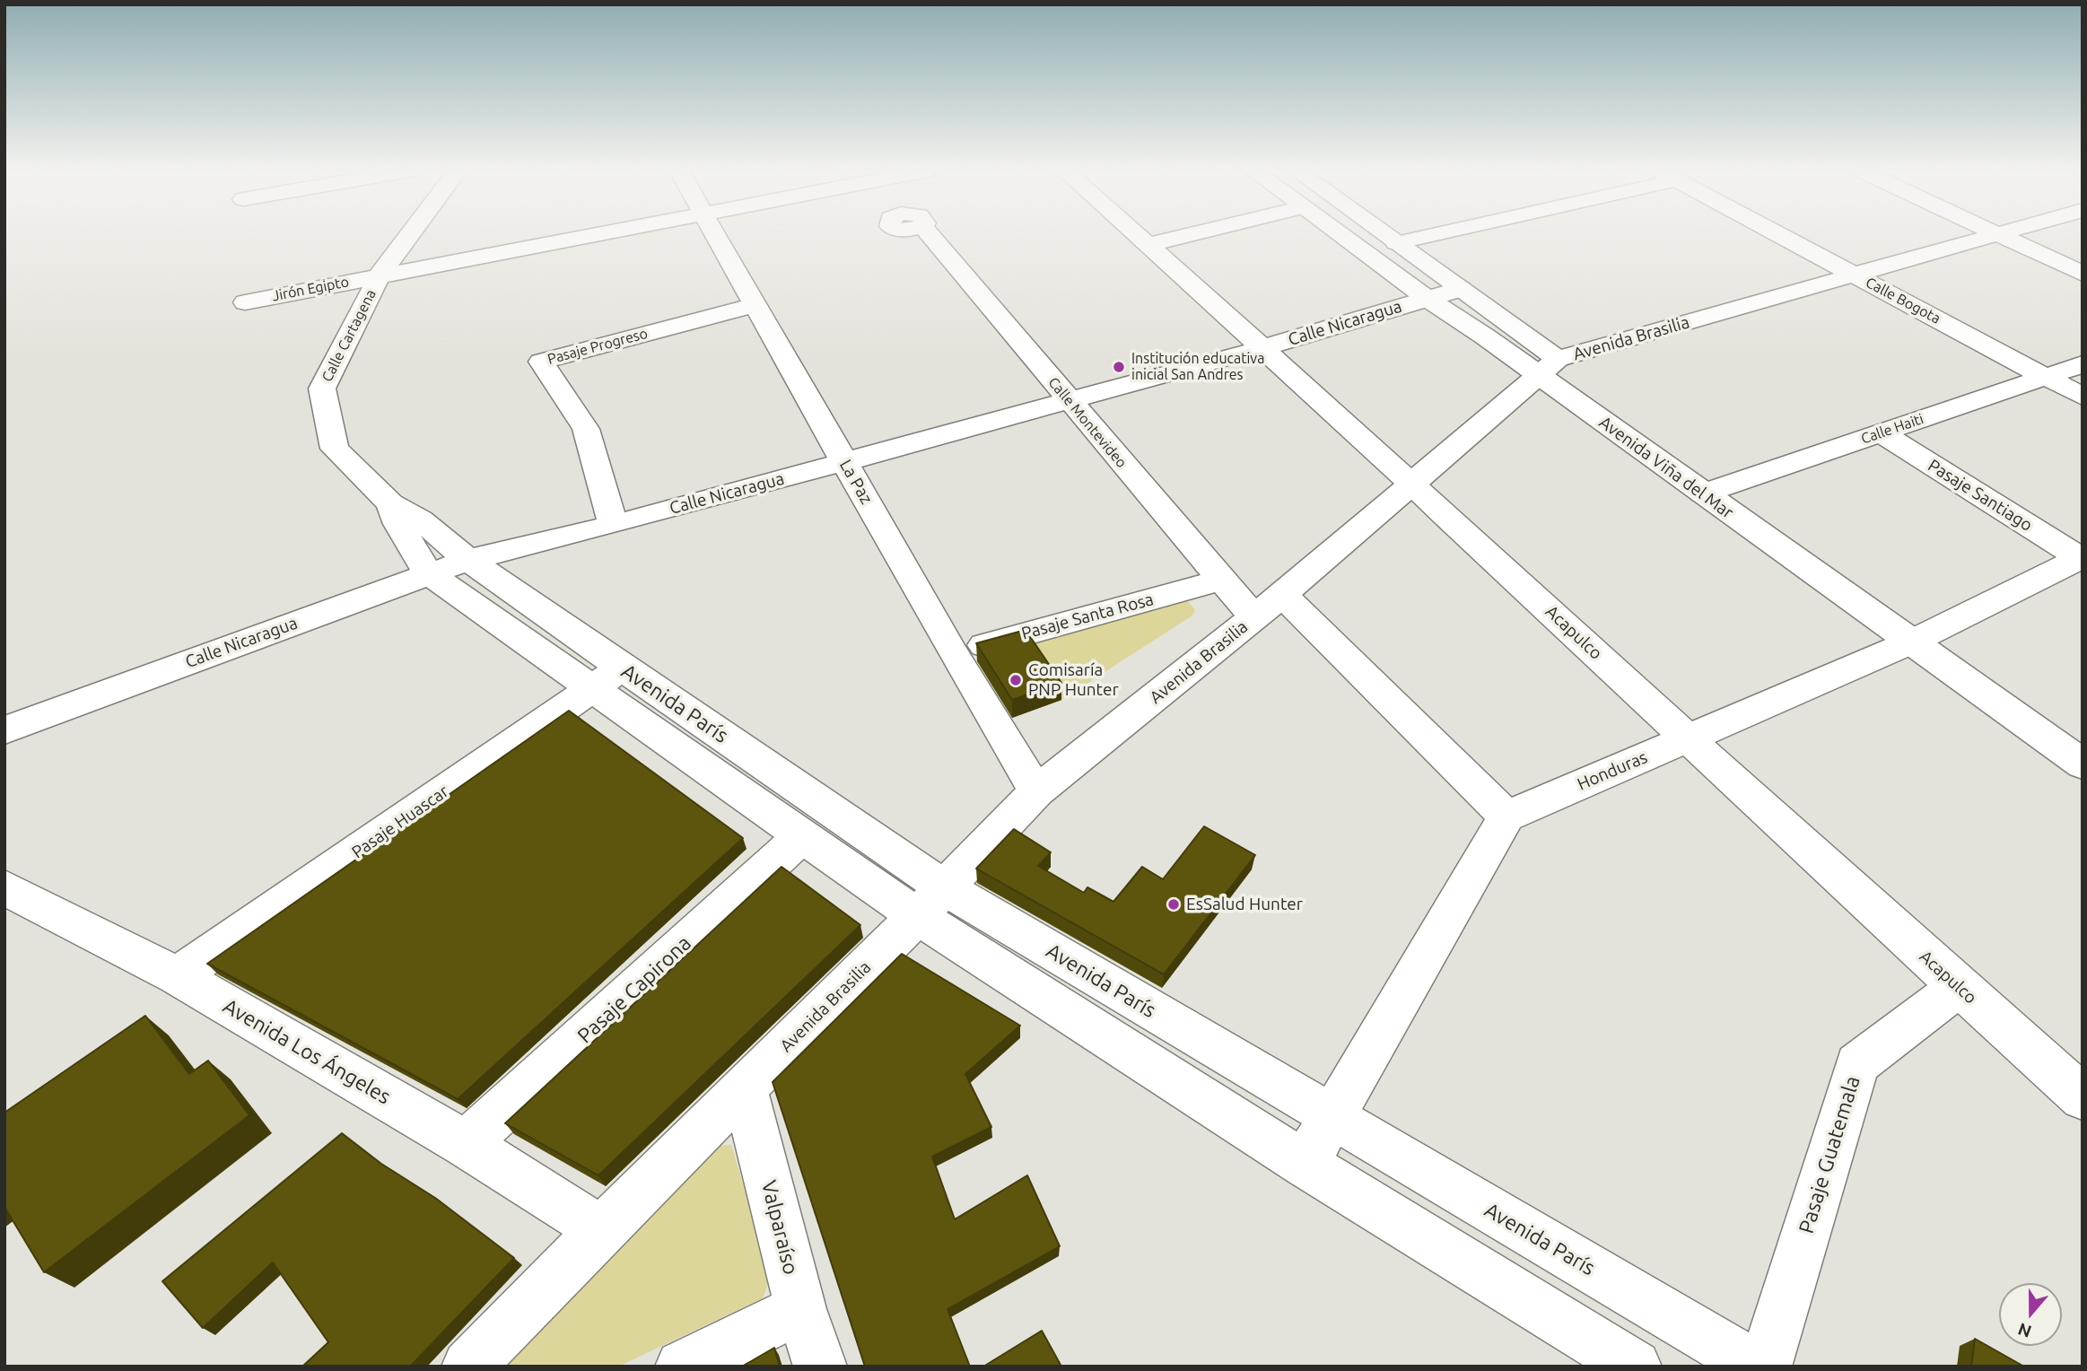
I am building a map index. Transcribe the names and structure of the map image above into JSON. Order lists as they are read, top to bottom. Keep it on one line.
{"streets":{"street":["Jirón Egipto","Calle Bogota","Calle Nicaragua","Calle Cartagena","Avenida Brasilia","Pasaje Progreso","Calle Montevideo","Calle Haiti","Avenida Viña del Mar","La Paz","Pasaje Santiago","Pasaje Santa Rosa","Acapulco","Avenida París","Honduras","Pasaje Huascar","Pasaje Capirona","Avenida Los Ángeles","Pasaje Guatemala","Valparaíso"]},"crossings":[["Jirón Egipto","Calle Cartagena"],["Calle Bogota","Avenida Brasilia"],["Calle Bogota","Calle Haiti"],["Calle Nicaragua","Calle Cartagena"],["Calle Nicaragua","Pasaje Progreso"],["Calle Nicaragua","Calle Montevideo"],["Calle Nicaragua","Avenida Viña del Mar"],["Calle Nicaragua","La Paz"],["Calle Nicaragua","Acapulco"],["Calle Nicaragua","Avenida París"],["Calle Cartagena","Avenida París"],["Avenida Brasilia","Calle Montevideo"],["Avenida Brasilia","Avenida Viña del Mar"],["Avenida Brasilia","La Paz"],["Avenida Brasilia","Acapulco"],["Avenida Brasilia","Avenida París"],["Avenida Brasilia","Avenida Los Ángeles"],["Avenida Brasilia","Valparaíso"],["Pasaje Progreso","La Paz"],["Calle Montevideo","Pasaje Santa Rosa"],["Calle Haiti","Avenida Viña del Mar"],["Calle Haiti","Pasaje Santiago"],["Avenida Viña del Mar","Honduras"],["La Paz","Pasaje Santa Rosa"],["Pasaje Santiago","Honduras"],["Acapulco","Honduras"],["Acapulco","Pasaje Guatemala"],["Avenida París","Pasaje Huascar"],["Avenida París","Pasaje Capirona"],["Pasaje Huascar","Avenida Los Ángeles"],["Pasaje Capirona","Avenida Los Ángeles"]],"places":["Institución educativa inicial San Andres","Comisaría PNP Hunter","EsSalud Hunter"],"north":"bottom"}
